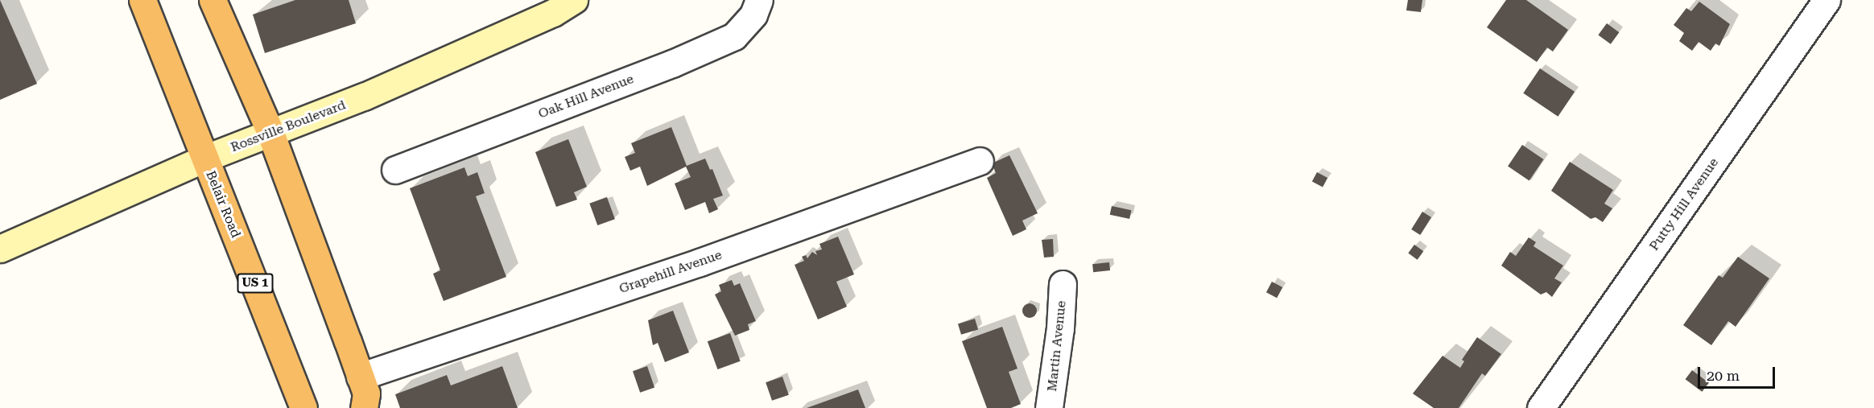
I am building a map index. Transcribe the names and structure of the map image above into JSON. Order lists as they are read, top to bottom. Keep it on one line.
{"streets":{"highway":["Belair Road","US 1"],"main road":["Rossville Boulevard"],"street":["Oak Hill Avenue","Putty Hill Avenue","Grapehill Avenue","Martin Avenue"]},"crossings":[["Rossville Boulevard","Belair Road"]],"scale_bar":"20 m"}
